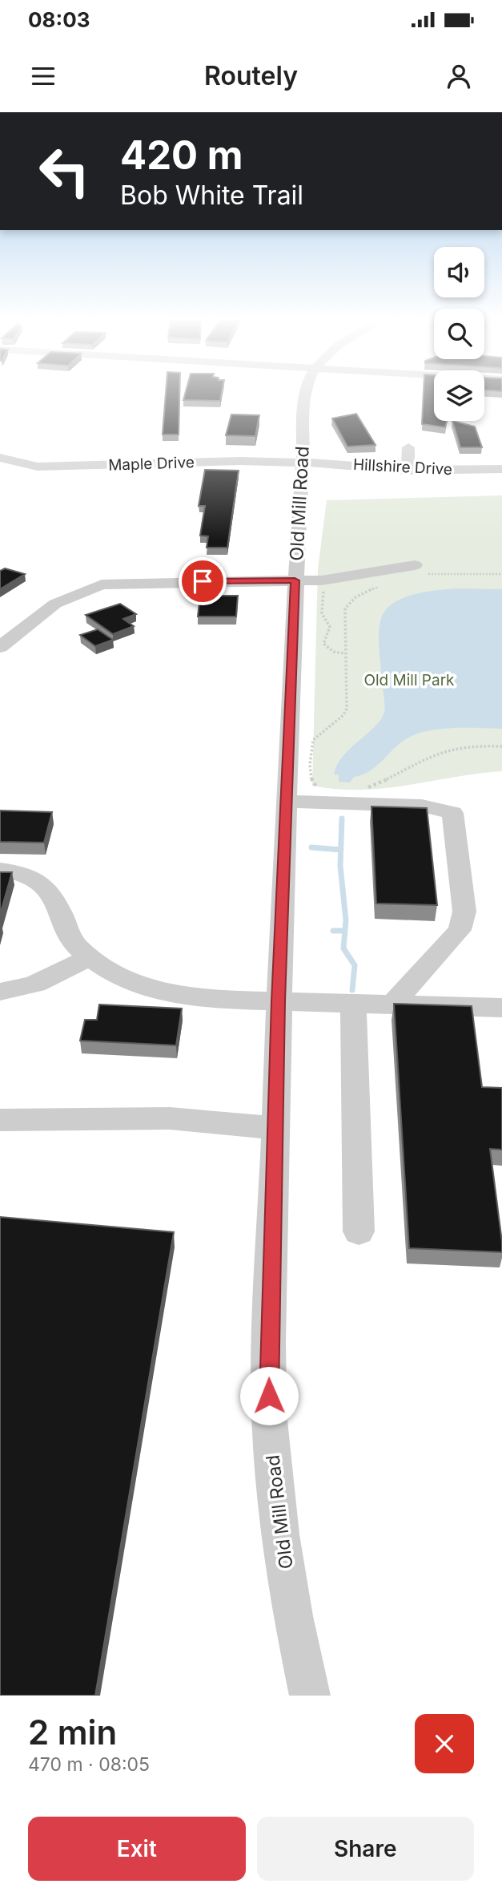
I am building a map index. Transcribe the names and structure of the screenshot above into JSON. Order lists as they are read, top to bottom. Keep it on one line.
{"streets":{"street":["Maple Drive","Hillshire Drive","Old Mill Road"]},"crossings":[["Maple Drive","Hillshire Drive"],["Maple Drive","Old Mill Road"],["Hillshire Drive","Old Mill Road"]],"parks":["Old Mill Park"],"page":{"status":"08:03","header":"Routely","turn":["420 m","Bob White Trail"],"heading":["2 min","470 m · 08:05"],"buttons":["Exit","Share"]}}
